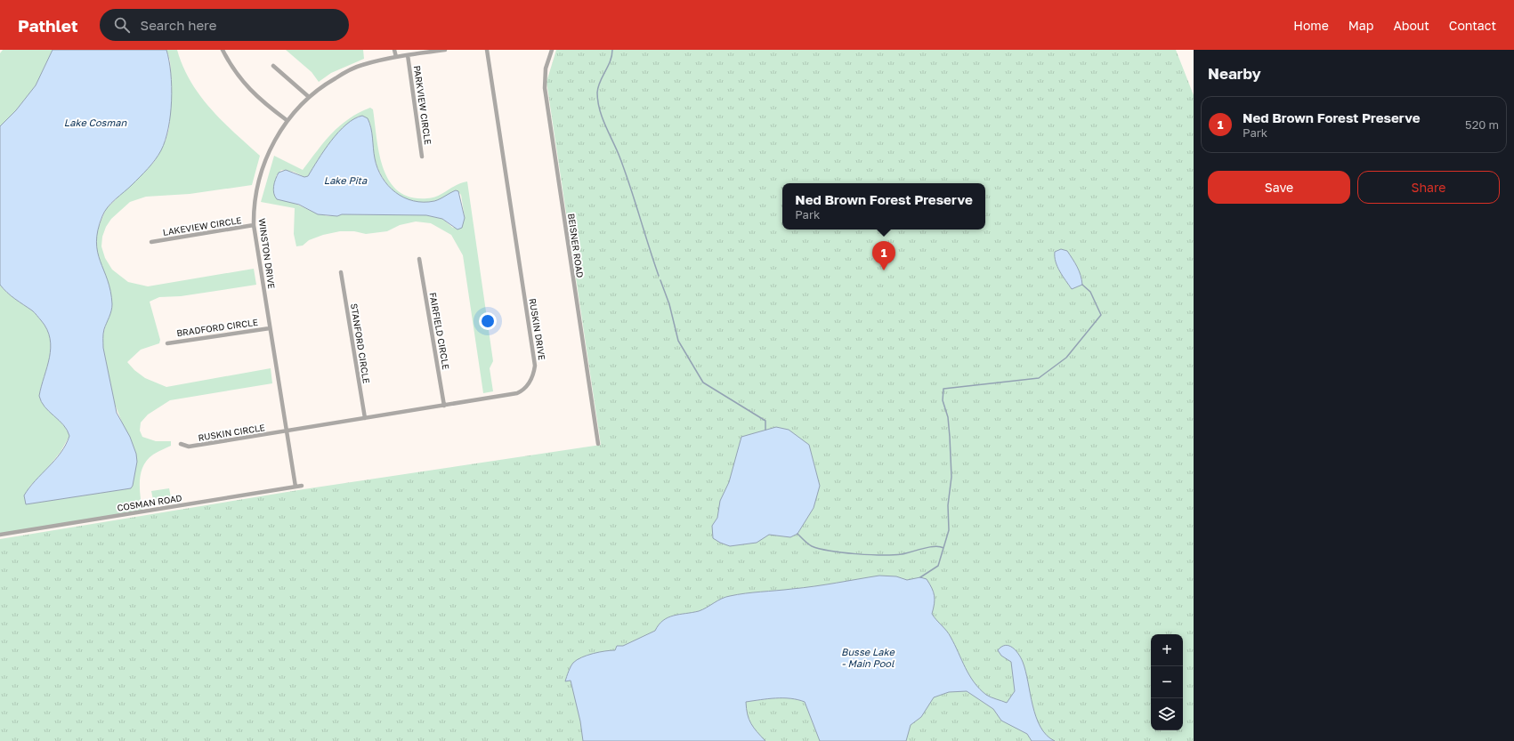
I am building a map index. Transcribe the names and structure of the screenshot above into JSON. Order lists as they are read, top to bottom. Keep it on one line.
{"streets":{"street":["PARKVIEW CIRCLE","LAKEVIEW CIRCLE","BEISNER ROAD","WINSTON DRIVE","BRADFORD CIRCLE","RUSKIN DRIVE","FAIRFIELD CIRCLE","STANFORD CIRCLE","RUSKIN CIRCLE","COSMAN ROAD"]},"crossings":[["PARKVIEW CIRCLE","WINSTON DRIVE"],["LAKEVIEW CIRCLE","WINSTON DRIVE"],["WINSTON DRIVE","BRADFORD CIRCLE"],["WINSTON DRIVE","RUSKIN DRIVE"],["WINSTON DRIVE","RUSKIN CIRCLE"],["WINSTON DRIVE","COSMAN ROAD"],["RUSKIN DRIVE","FAIRFIELD CIRCLE"],["RUSKIN DRIVE","STANFORD CIRCLE"],["RUSKIN DRIVE","RUSKIN CIRCLE"]],"water":["Lake Cosman","Lake Pita","Busse Lake - Main Pool"],"page":{"header":"Pathlet","search":"Search here","nav":["Home","Map","About","Contact"],"heading":"Nearby","list":[{"mark":"1","name":"Ned Brown Forest Preserve","note":"Park","value":"520 m"}],"buttons":["Save","Share"],"popup":["Ned Brown Forest Preserve","Park"],"pins":"1","map_buttons":["+","−"]}}
